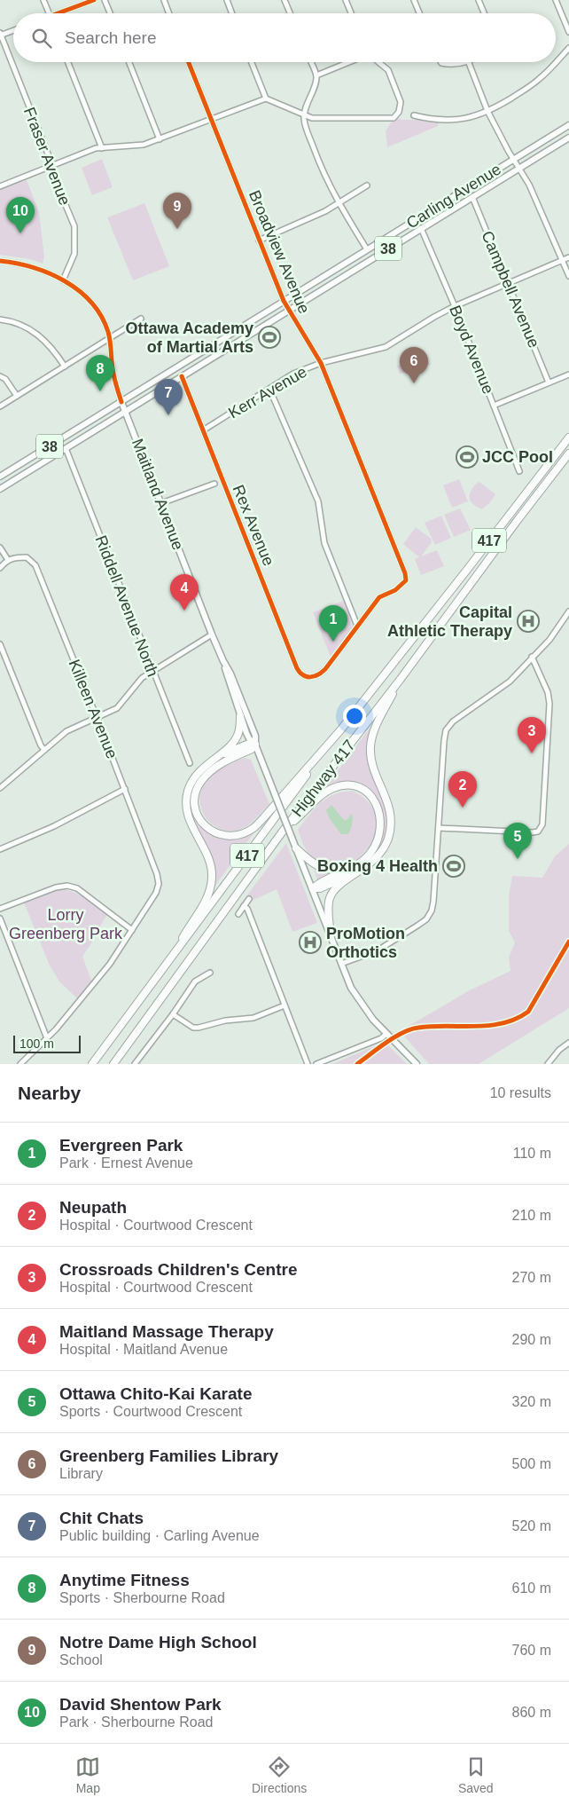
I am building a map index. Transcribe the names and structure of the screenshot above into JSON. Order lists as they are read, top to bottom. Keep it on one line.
{"streets":{"highway":["417","Highway 417"],"main road":["Carling Avenue","38","Maitland Avenue"],"street":["Fraser Avenue","Broadview Avenue","Campbell Avenue","Boyd Avenue","Kerr Avenue","Rex Avenue","Riddell Avenue North","Killeen Avenue"]},"crossings":[["Carling Avenue","Broadview Avenue"],["Carling Avenue","Campbell Avenue"],["Carling Avenue","Boyd Avenue"],["Carling Avenue","Maitland Avenue"],["Carling Avenue","Rex Avenue"],["Carling Avenue","Riddell Avenue North"],["Broadview Avenue","Kerr Avenue"],["Broadview Avenue","Rex Avenue"],["Campbell Avenue","Kerr Avenue"],["Boyd Avenue","Kerr Avenue"],["Kerr Avenue","Rex Avenue"]],"parks":["Lorry Greenberg Park"],"places":{"sports":["Ottawa Academy of Martial Arts","JCC Pool","Boxing 4 Health"],"hospital":["Capital Athletic Therapy","ProMotion Orthotics"]},"scale_bar":"100 m","page":{"search":"Search here","pins":["9","10","6","8","7","4","1","3","2","5"],"scale":"100 m","heading":["Nearby","10 results"],"list":[{"mark":"1","name":"Evergreen Park","note":"Park · Ernest Avenue","value":"110 m"},{"mark":"2","name":"Neupath","note":"Hospital · Courtwood Crescent","value":"210 m"},{"mark":"3","name":"Crossroads Children's Centre","note":"Hospital · Courtwood Crescent","value":"270 m"},{"mark":"4","name":"Maitland Massage Therapy","note":"Hospital · Maitland Avenue","value":"290 m"},{"mark":"5","name":"Ottawa Chito-Kai Karate","note":"Sports · Courtwood Crescent","value":"320 m"},{"mark":"6","name":"Greenberg Families Library","note":"Library","value":"500 m"},{"mark":"7","name":"Chit Chats","note":"Public building · Carling Avenue","value":"520 m"},{"mark":"8","name":"Anytime Fitness","note":"Sports · Sherbourne Road","value":"610 m"},{"mark":"9","name":"Notre Dame High School","note":"School","value":"760 m"},{"mark":"10","name":"David Shentow Park","note":"Park · Sherbourne Road","value":"860 m"}],"nav":["Map","Directions","Saved"]}}
